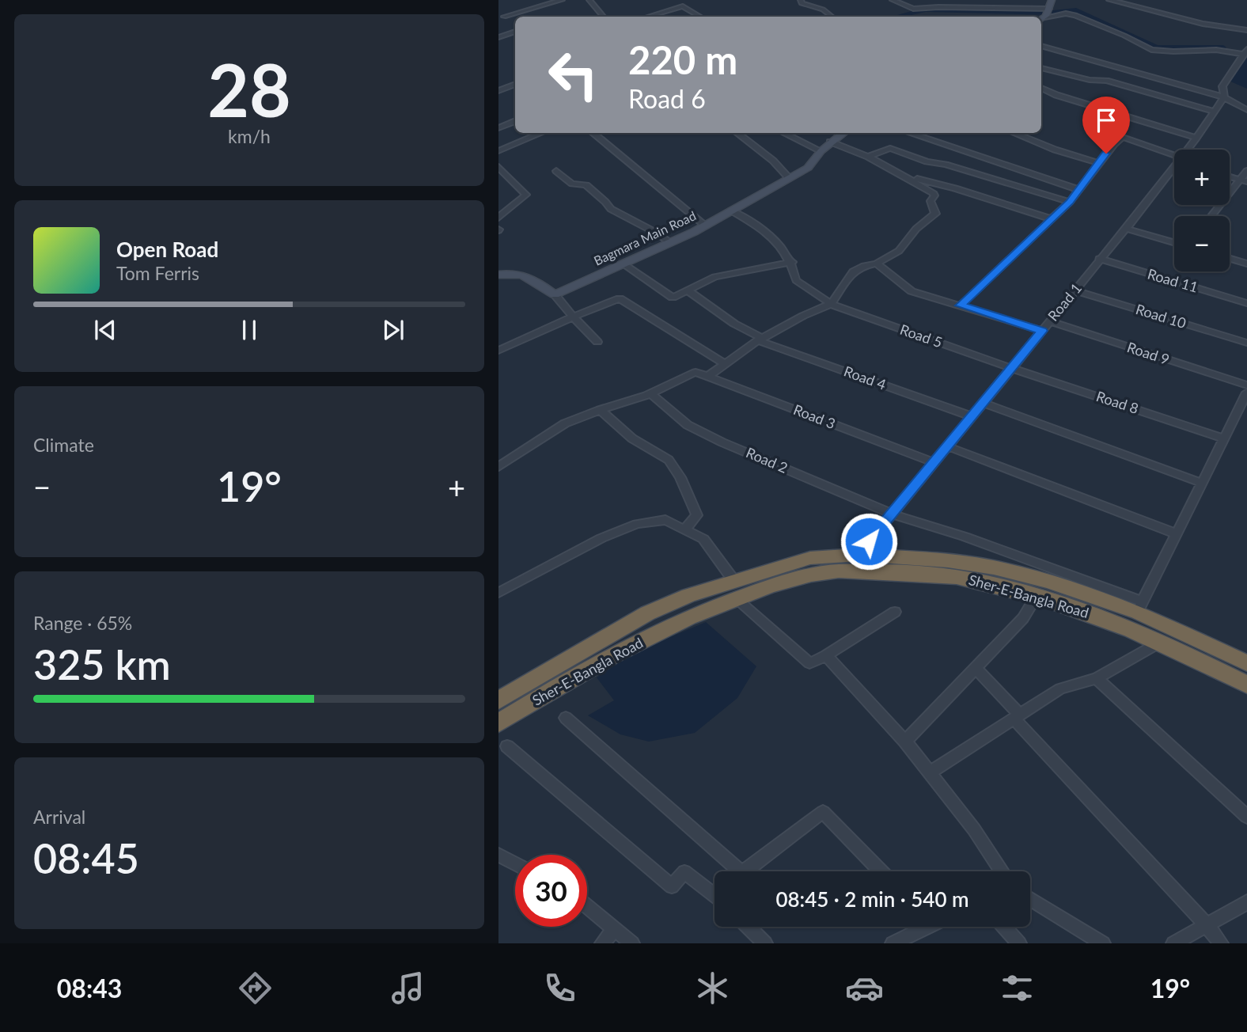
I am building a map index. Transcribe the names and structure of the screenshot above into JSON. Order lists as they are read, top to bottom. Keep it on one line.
{"streets":{"highway":["Sher-E-Bangla Road"],"street":["Bagmara Main Road","Road 11","Road 1","Road 10","Road 5","Road 9","Road 4","Road 8","Road 3","Road 2"]},"crossings":[["Bagmara Main Road","Road 5"],["Road 11","Road 1"],["Road 1","Road 10"],["Road 1","Road 5"],["Road 1","Road 9"],["Road 1","Road 4"],["Road 1","Road 8"],["Road 1","Road 3"],["Road 1","Road 2"],["Road 1","Sher-E-Bangla Road"],["Road 5","Road 8"],["Road 3","Road 2"]],"page":{"tile":[["28","km/h"],"Climate",["Range · 65%","325 km"],["Arrival","08:45"]],"turn":["220 m","Road 6"],"map_buttons":["+","−"],"song":["Open Road","Tom Ferris"],"heat":["−","19°","+"],"limit":"30","trip":"08:45 · 2 min · 540 m","tabs":["08:43","19°"]}}
